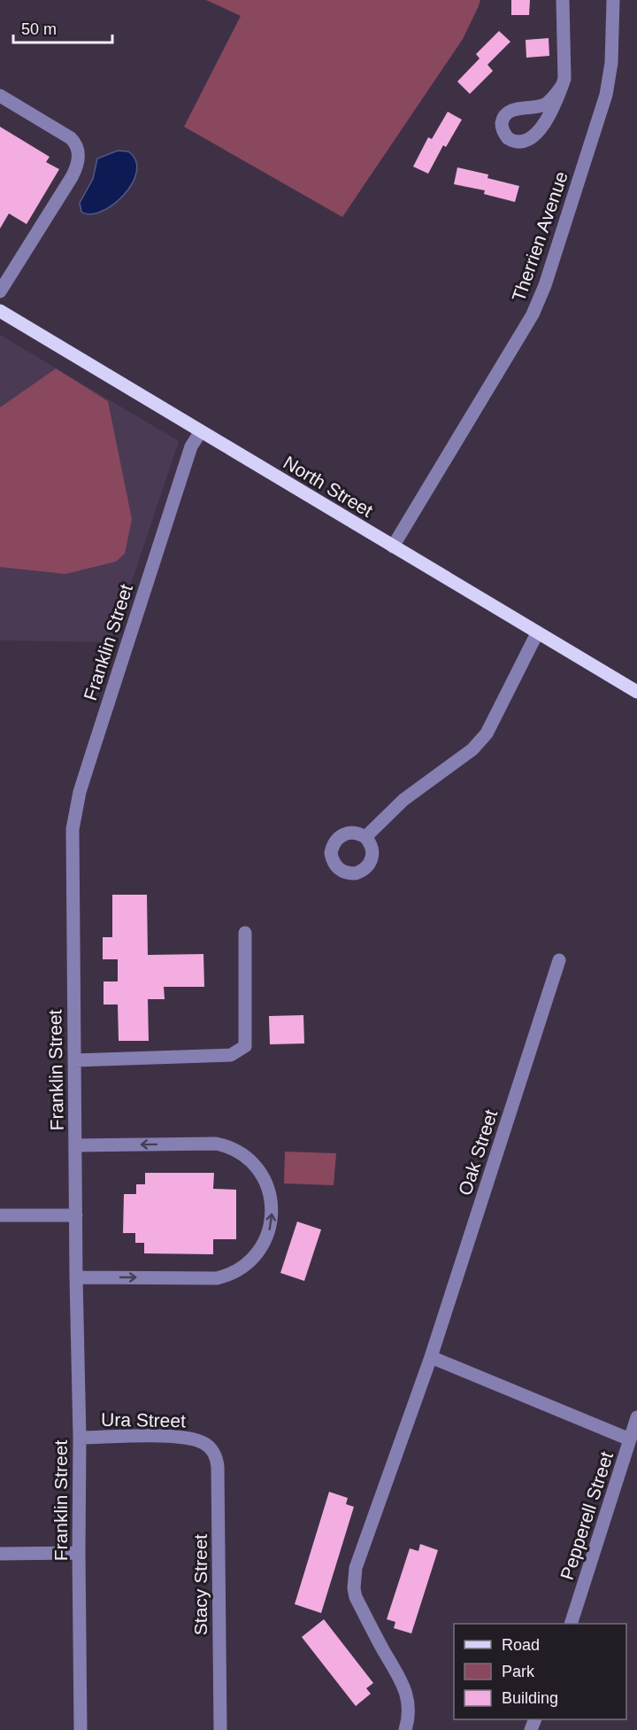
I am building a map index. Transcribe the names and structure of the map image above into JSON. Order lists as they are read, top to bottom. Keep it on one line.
{"streets":{"main road":["North Street"],"street":["Therrien Avenue","Franklin Street","Oak Street","Ura Street","Pepperell Street","Stacy Street"]},"crossings":[["Therrien Avenue","North Street"],["North Street","Franklin Street"],["Franklin Street","Ura Street"],["Ura Street","Stacy Street"]],"legend":["Road","Park","Building"],"scale_bar":"50 m"}
